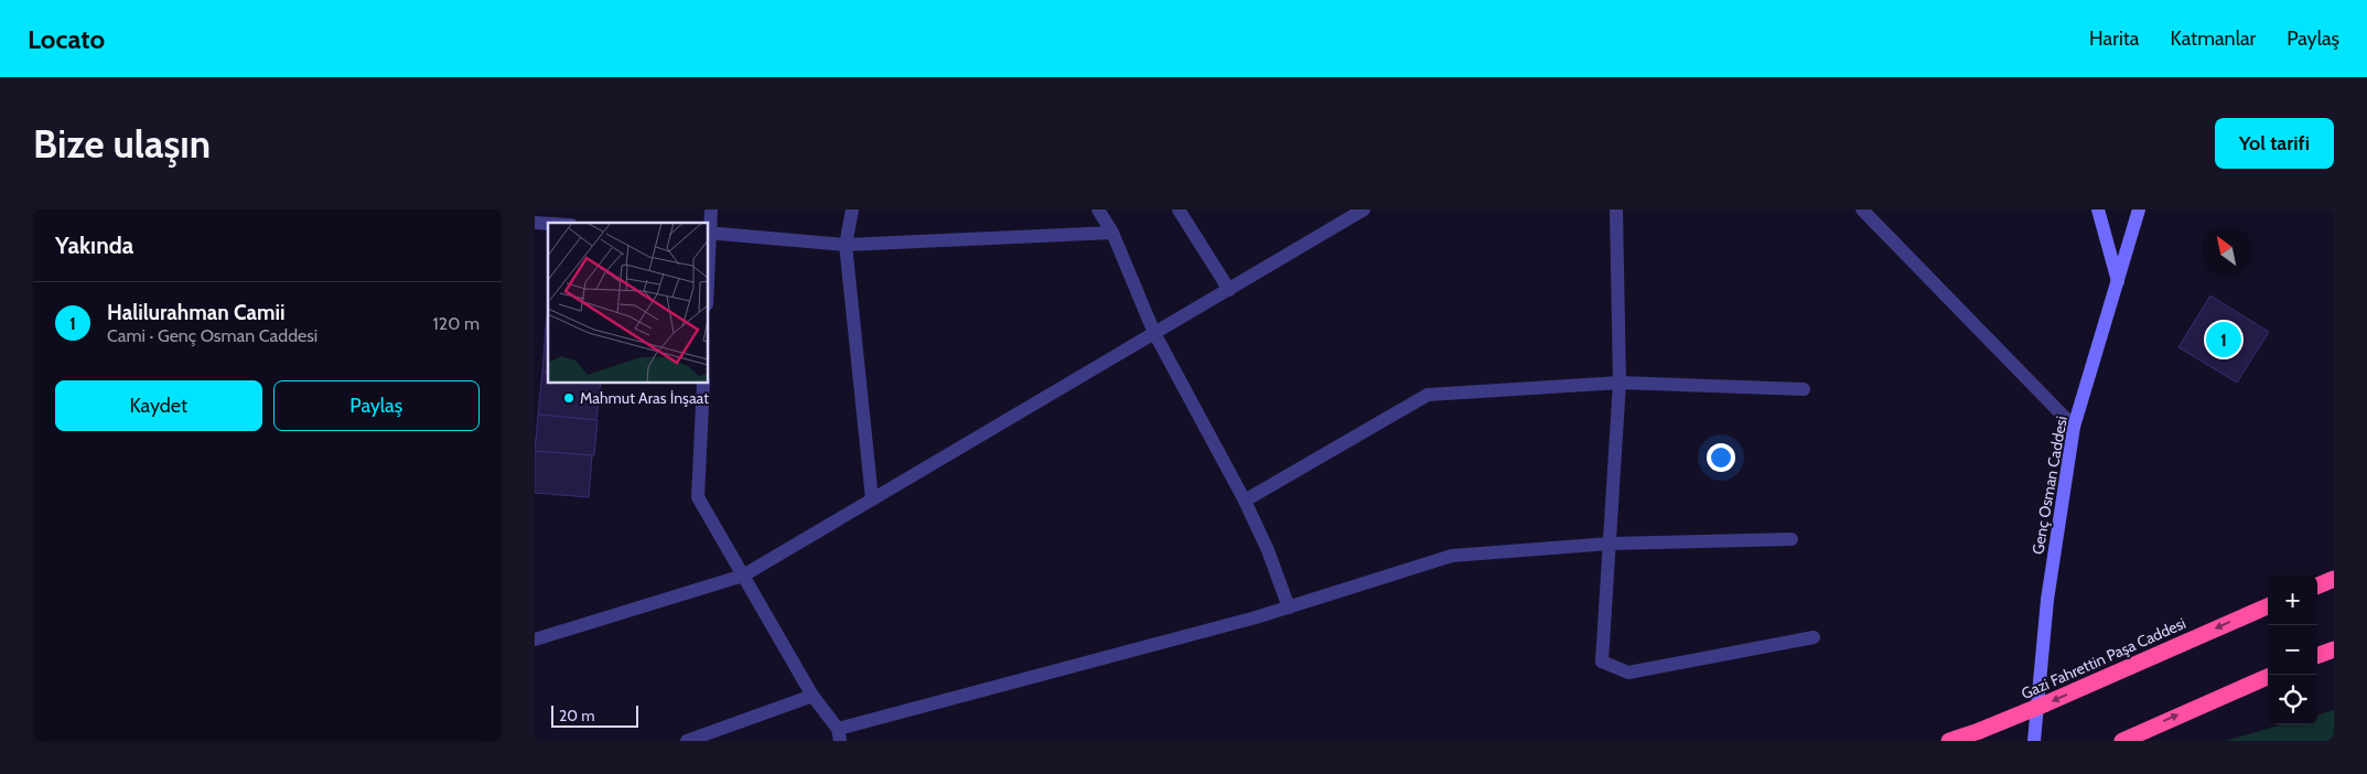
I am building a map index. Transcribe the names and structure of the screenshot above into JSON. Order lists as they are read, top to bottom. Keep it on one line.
{"streets":{"highway":["Gazi Fahrettin Paşa Caddesi"],"street":["Genç Osman Caddesi"]},"places":["Mahmut Aras İnşaat"],"scale_bar":"20 m","north":"top left","page":{"header":"Locato","nav":["Harita","Katmanlar","Paylaş"],"buttons":["Yol tarifi",["Kaydet","Paylaş"]],"title":"Bize ulaşın","heading":"Yakında","list":[{"mark":"1","name":"Halilurahman Camii","note":"Cami · Genç Osman Caddesi","value":"120 m"}],"pins":"1","map_buttons":["+","−"],"scale":"20 m"}}
